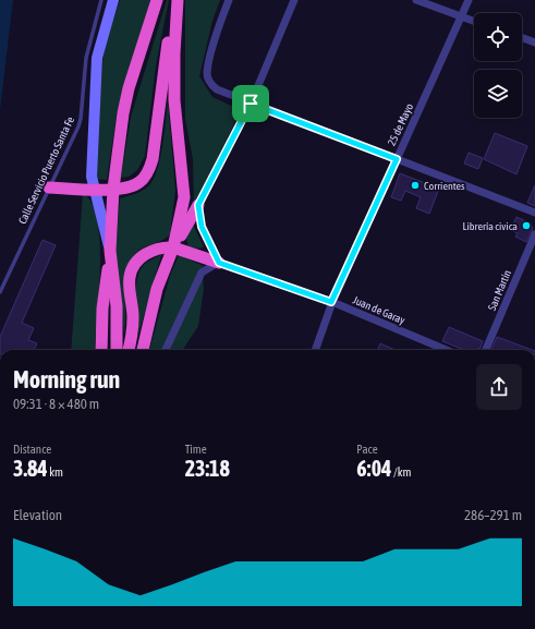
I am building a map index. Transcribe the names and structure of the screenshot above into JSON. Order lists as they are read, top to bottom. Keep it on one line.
{"streets":{"street":["25 de Mayo","San Martín","Juan de Garay"],"lane":["Calle Servicio Puerto Santa Fe"]},"crossings":[["25 de Mayo","Juan de Garay"]],"places":["Corrientes","Librería civica"],"page":{"heading":["Morning run","09:31 · 8 × 480 m"],"stats":[["Distance","3.84 km"],["Time","23:18"],["Pace","6:04 /km"]],"chart":["Elevation","286–291 m"]}}
